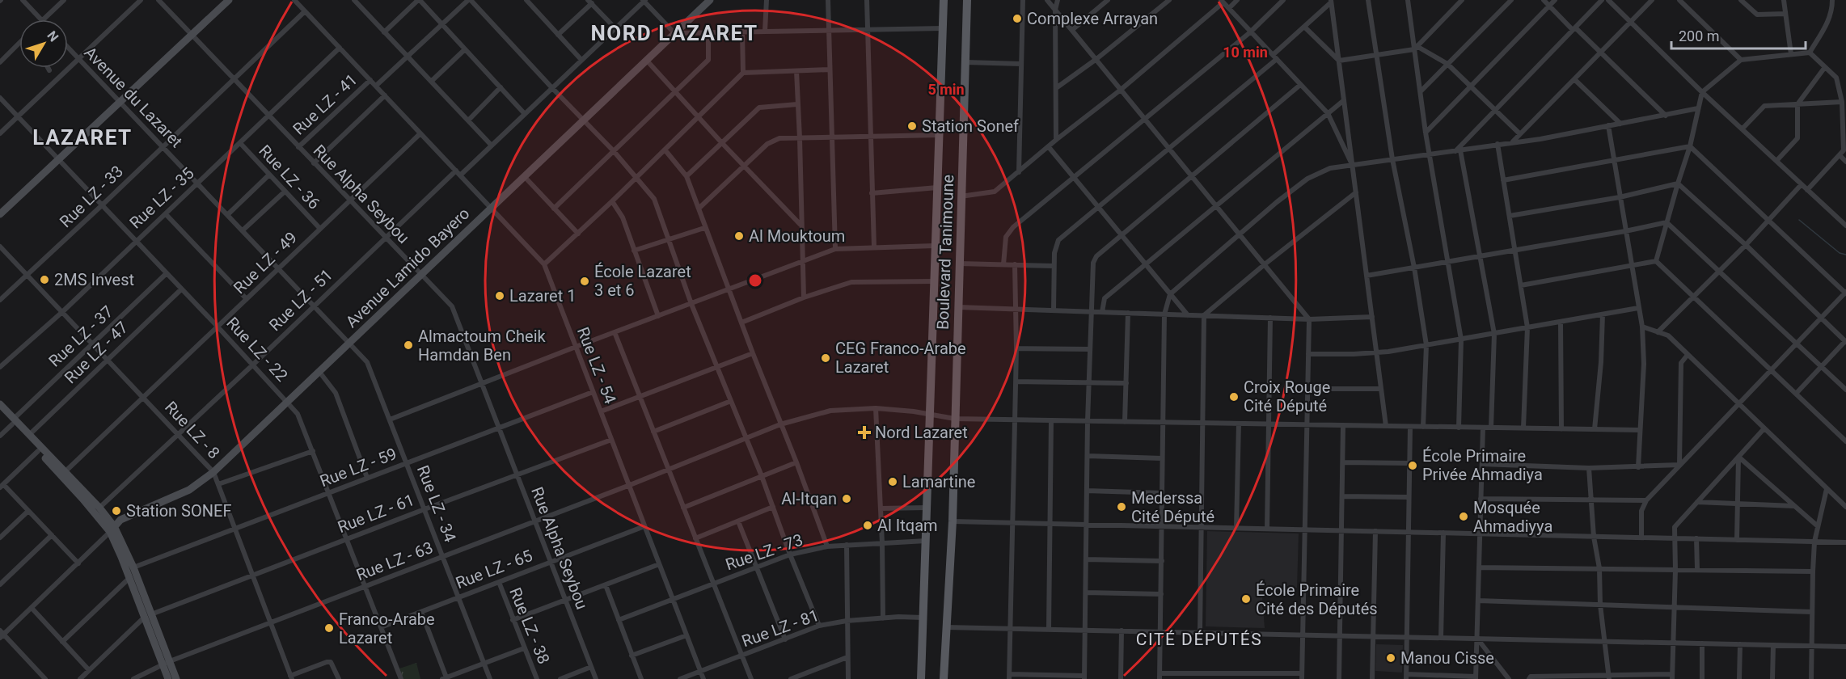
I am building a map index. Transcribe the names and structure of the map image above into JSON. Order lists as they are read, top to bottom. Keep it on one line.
{"streets":{"main road":["Boulevard Tanimoune"],"street":["Avenue du Lazaret","Rue LZ - 41","Rue LZ - 36","Rue Alpha Seybou","Rue LZ - 33","Rue LZ - 35","Rue LZ - 49","Avenue Lamido Bayero","Rue LZ - 51","Rue LZ - 37","Rue LZ - 22","Rue LZ - 47","Rue LZ - 54","Rue LZ - 8","Rue LZ - 59","Rue LZ - 34","Rue LZ - 61","Rue LZ - 73","Rue LZ - 63","Rue LZ - 65","Rue LZ - 38","Rue LZ - 81"]},"crossings":[["Avenue du Lazaret","Rue LZ - 33"],["Avenue du Lazaret","Rue LZ - 35"],["Avenue du Lazaret","Rue LZ - 49"],["Avenue du Lazaret","Avenue Lamido Bayero"],["Avenue du Lazaret","Rue LZ - 51"],["Avenue du Lazaret","Rue LZ - 34"],["Rue LZ - 41","Rue Alpha Seybou"],["Rue LZ - 41","Rue LZ - 54"],["Rue LZ - 36","Rue LZ - 35"],["Rue LZ - 36","Rue LZ - 49"],["Rue Alpha Seybou","Rue LZ - 33"],["Rue Alpha Seybou","Rue LZ - 35"],["Rue Alpha Seybou","Rue LZ - 49"],["Rue Alpha Seybou","Avenue Lamido Bayero"],["Rue Alpha Seybou","Rue LZ - 51"],["Rue Alpha Seybou","Rue LZ - 59"],["Rue Alpha Seybou","Rue LZ - 61"],["Rue Alpha Seybou","Rue LZ - 63"],["Rue Alpha Seybou","Rue LZ - 65"],["Rue LZ - 33","Rue LZ - 22"],["Rue LZ - 33","Rue LZ - 54"],["Rue LZ - 33","Rue LZ - 8"],["Rue LZ - 35","Rue LZ - 22"],["Rue LZ - 35","Rue LZ - 54"],["Rue LZ - 35","Rue LZ - 8"],["Boulevard Tanimoune","Rue LZ - 73"],["Boulevard Tanimoune","Rue LZ - 63"],["Boulevard Tanimoune","Rue LZ - 81"],["Rue LZ - 49","Rue LZ - 22"],["Rue LZ - 49","Rue LZ - 54"],["Rue LZ - 49","Rue LZ - 8"],["Avenue Lamido Bayero","Rue LZ - 22"],["Avenue Lamido Bayero","Rue LZ - 54"],["Avenue Lamido Bayero","Rue LZ - 8"],["Avenue Lamido Bayero","Rue LZ - 34"],["Rue LZ - 51","Rue LZ - 22"],["Rue LZ - 51","Rue LZ - 54"],["Rue LZ - 51","Rue LZ - 8"],["Rue LZ - 37","Rue LZ - 22"],["Rue LZ - 37","Rue LZ - 8"],["Rue LZ - 22","Rue LZ - 47"],["Rue LZ - 22","Rue LZ - 59"],["Rue LZ - 22","Rue LZ - 61"],["Rue LZ - 22","Rue LZ - 63"],["Rue LZ - 22","Rue LZ - 65"],["Rue LZ - 47","Rue LZ - 8"],["Rue LZ - 54","Rue LZ - 59"],["Rue LZ - 54","Rue LZ - 61"],["Rue LZ - 54","Rue LZ - 73"],["Rue LZ - 54","Rue LZ - 63"],["Rue LZ - 54","Rue LZ - 65"],["Rue LZ - 54","Rue LZ - 81"],["Rue LZ - 8","Rue LZ - 59"],["Rue LZ - 8","Rue LZ - 61"],["Rue LZ - 8","Rue LZ - 63"],["Rue LZ - 59","Rue LZ - 34"],["Rue LZ - 34","Rue LZ - 61"],["Rue LZ - 34","Rue LZ - 63"],["Rue LZ - 34","Rue LZ - 65"],["Rue LZ - 65","Rue LZ - 38"]],"districts":["NORD LAZARET","LAZARET","CITÉ DÉPUTÉS"],"places":{"other":["Complexe Arrayan","Station Sonef","Al Mouktoum","2MS Invest","École Lazaret 3 et 6","Lazaret 1","Almactoum Cheik Hamdan Ben","CEG Franco-Arabe Lazaret","Croix Rouge Cité Député","École Primaire Privée Ahmadiya","Lamartine","Al-Itqan","Mederssa Cité Député","Station SONEF","Mosquée Ahmadiyya","Al Itqam","École Primaire Cité des Députés","Franco-Arabe Lazaret","Manou Cisse"],"health":["Nord Lazaret"]},"scale_bar":"200 m","north":"top right","rings":["10 min","5 min"]}
